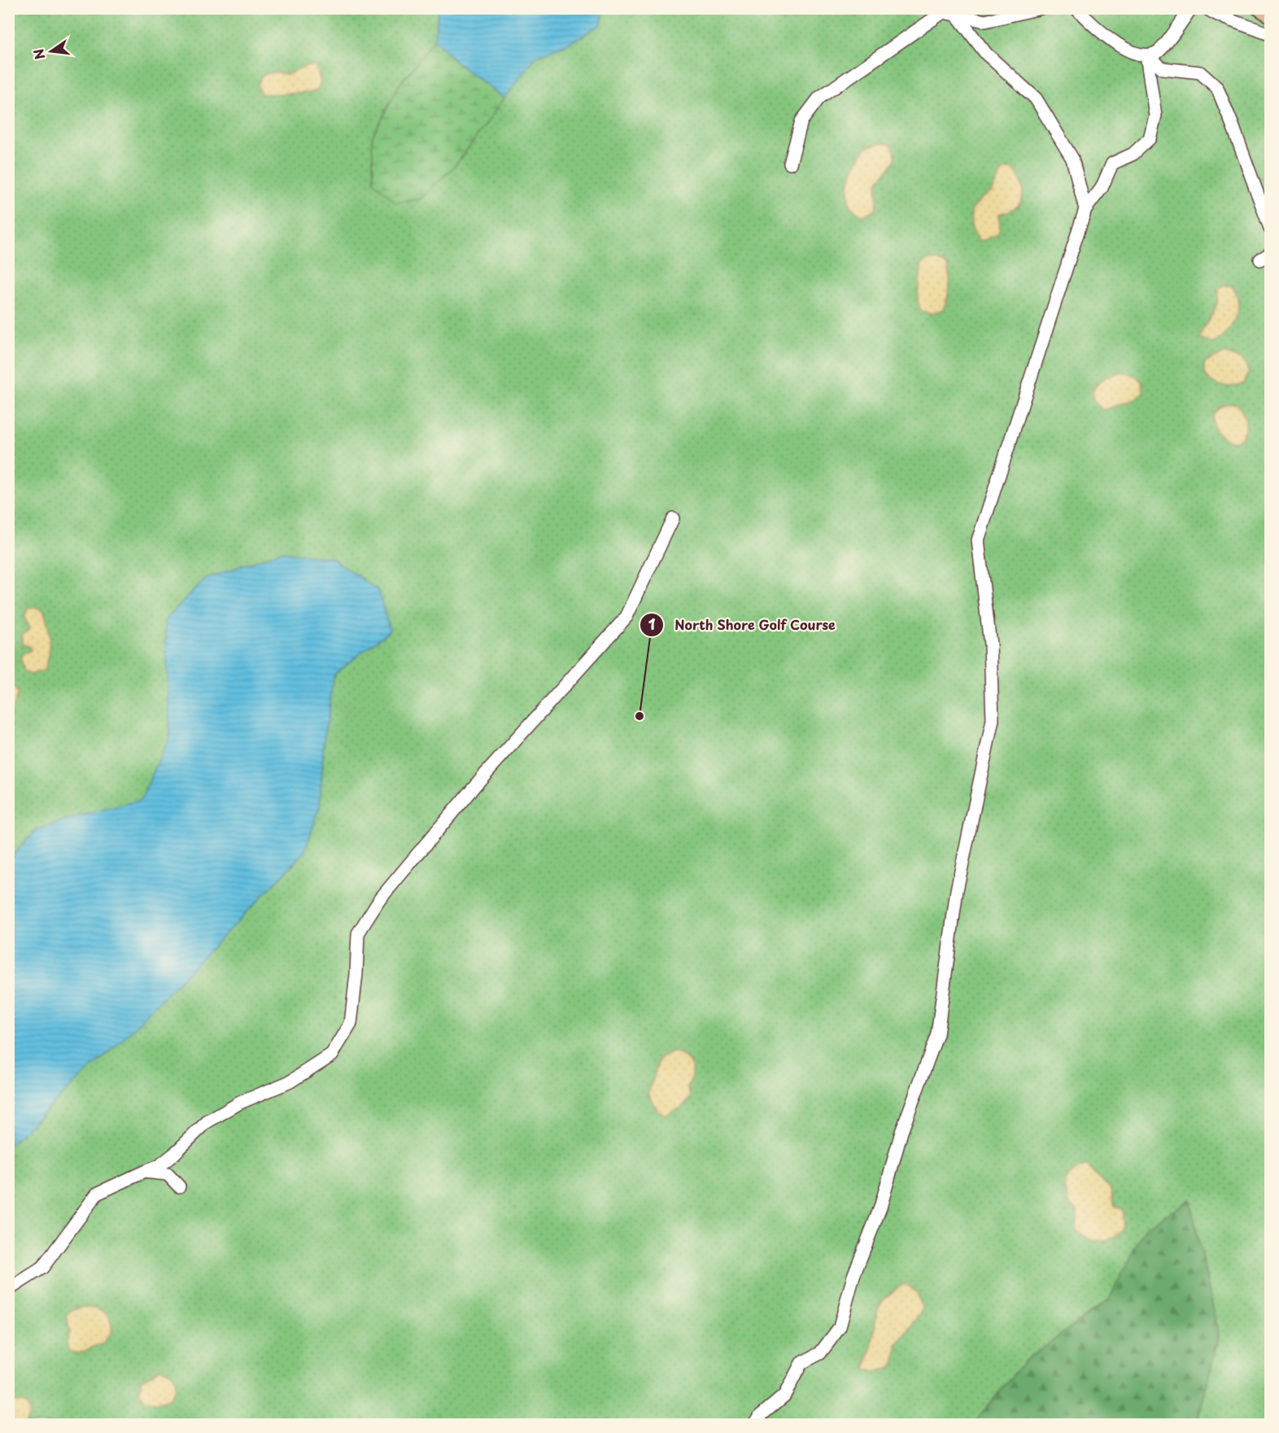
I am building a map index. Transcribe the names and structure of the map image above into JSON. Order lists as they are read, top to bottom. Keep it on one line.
{"places":["North Shore Golf Course"],"north":"left"}
